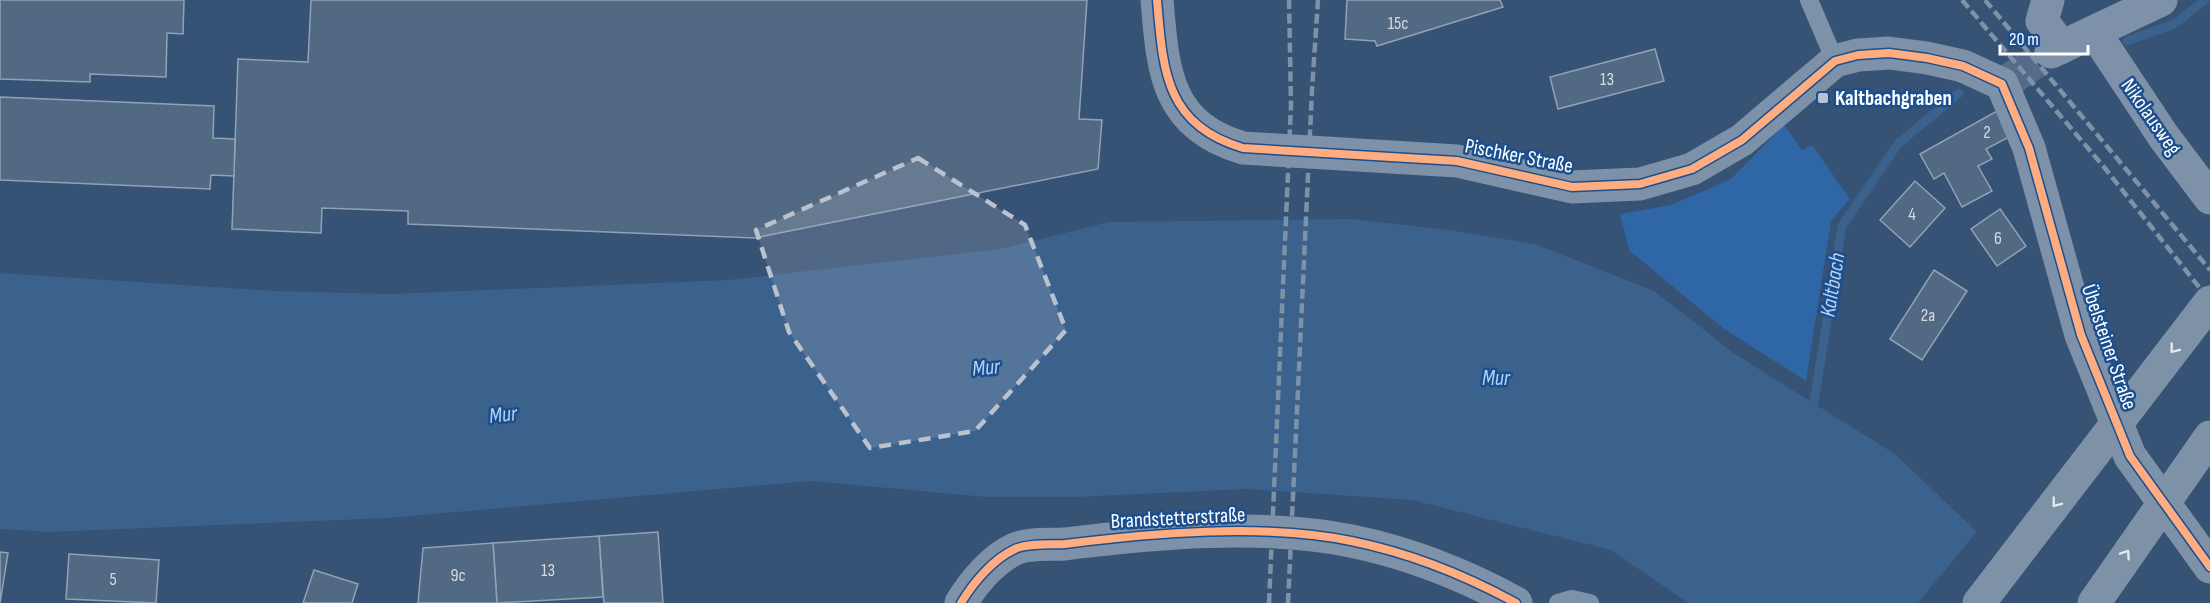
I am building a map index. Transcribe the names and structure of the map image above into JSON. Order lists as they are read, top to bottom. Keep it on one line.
{"streets":{"street":["Nikolausweg","Pischker Straße","Übelsteiner Straße","Brandstetterstraße"]},"crossings":[["Pischker Straße","Übelsteiner Straße"]],"water":["Kaltbach","Mur"],"places":{"transit":["Kaltbachgraben"]},"house_numbers":["15c","13","2","4","6","2a","13","9c","5"],"scale_bar":"20 m"}
